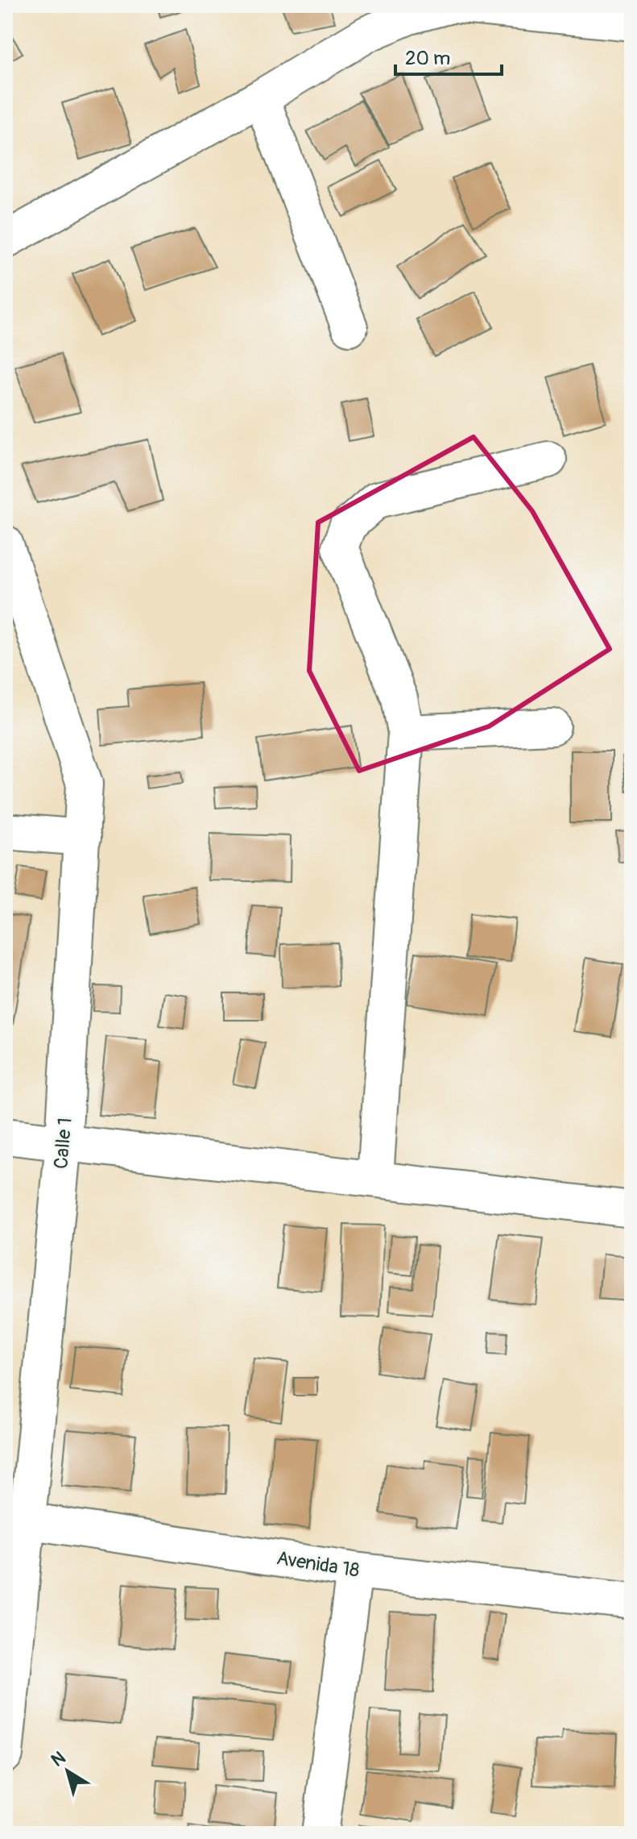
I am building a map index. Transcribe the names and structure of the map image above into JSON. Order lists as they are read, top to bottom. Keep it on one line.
{"streets":{"street":["Calle 1","Avenida 18"]},"crossings":[["Calle 1","Avenida 18"]],"scale_bar":"20 m","north":"top left"}
